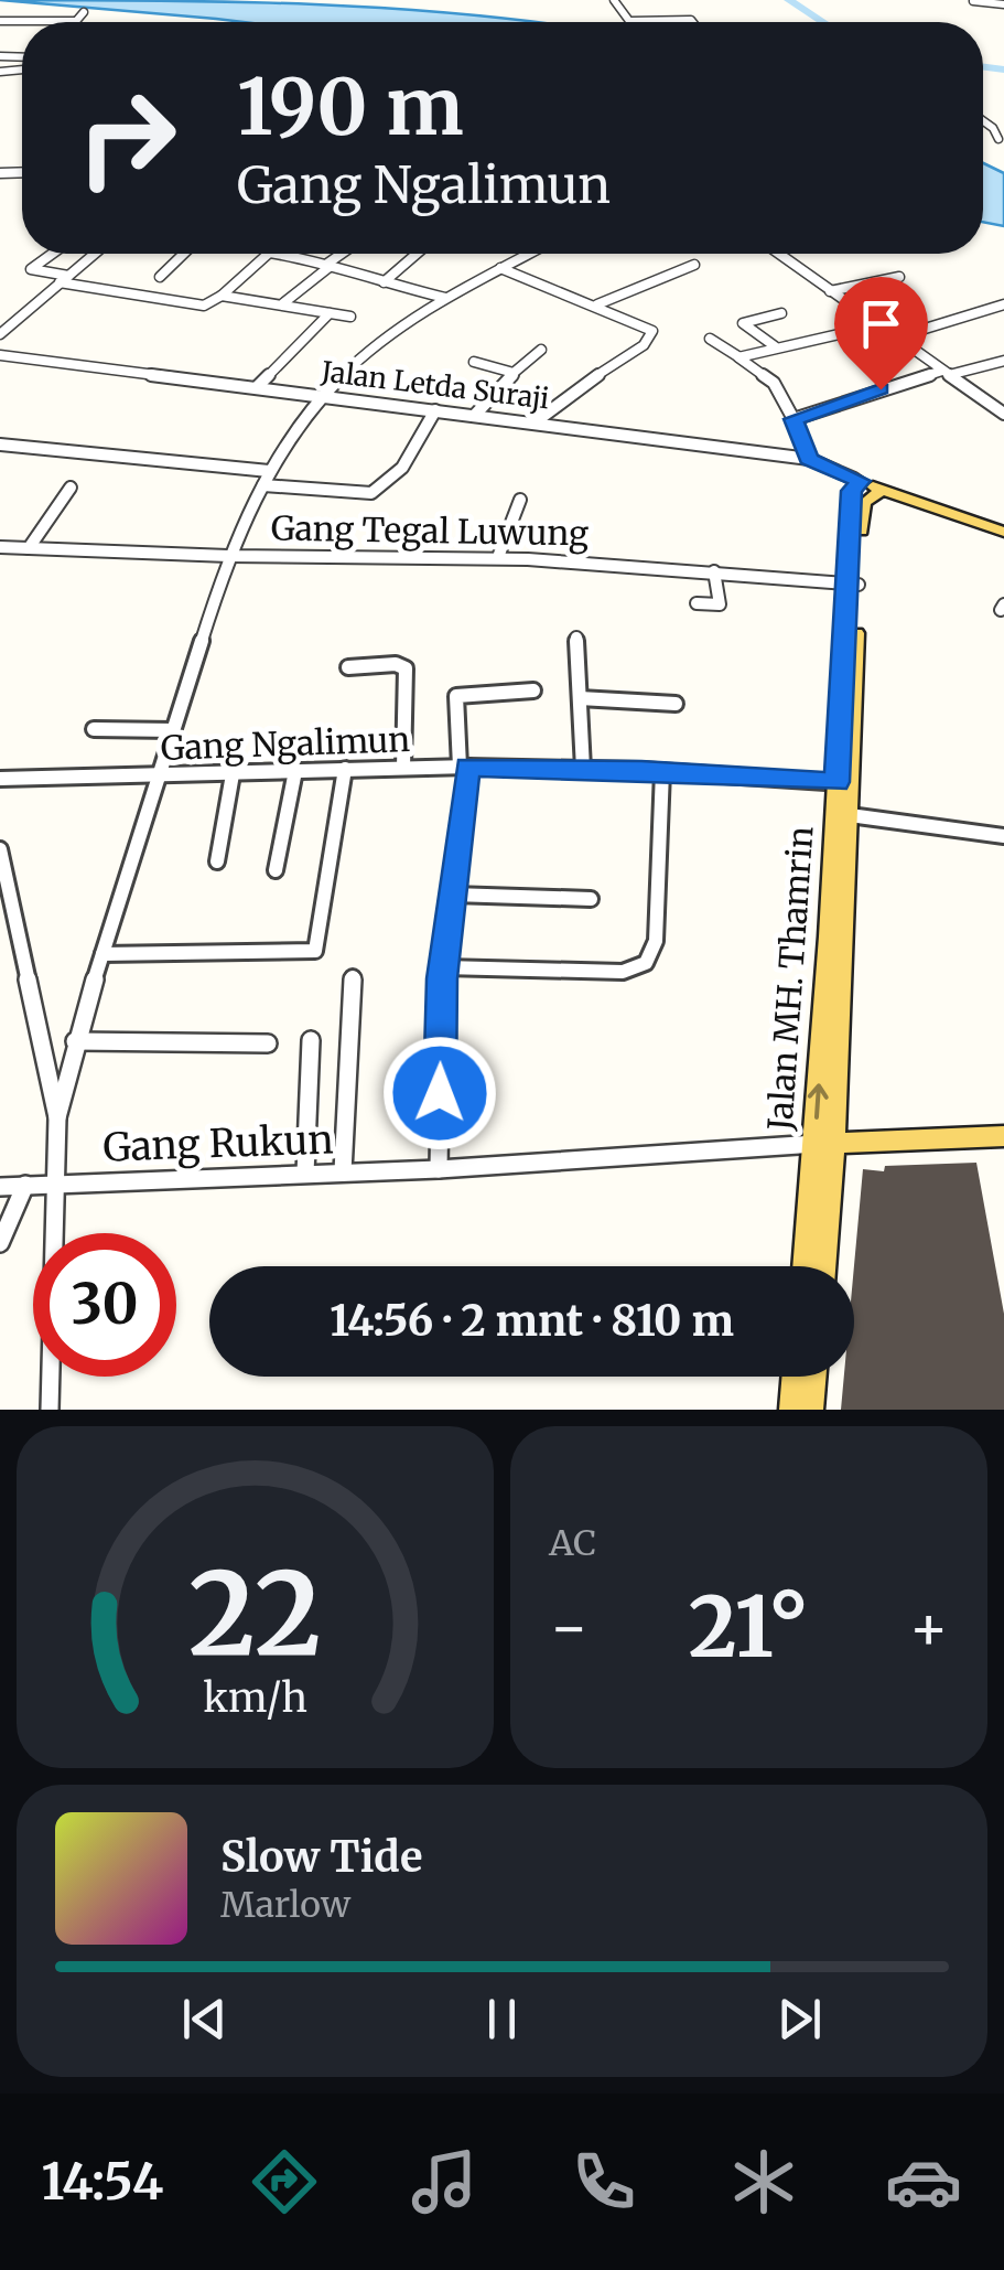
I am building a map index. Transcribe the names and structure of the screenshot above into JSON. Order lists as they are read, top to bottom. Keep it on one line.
{"streets":{"main road":["Jalan MH. Thamrin"],"street":["Jalan Letda Suraji","Gang Tegal Luwung","Gang Ngalimun","Gang Rukun"]},"crossings":[["Jalan Letda Suraji","Jalan MH. Thamrin"],["Gang Tegal Luwung","Jalan MH. Thamrin"],["Gang Ngalimun","Jalan MH. Thamrin"],["Jalan MH. Thamrin","Gang Rukun"]],"page":{"turn":["190 m","Gang Ngalimun"],"limit":"30","trip":"14:56 · 2 mnt · 810 m","tile":"AC","heat":["−","21°","+"],"song":["Slow Tide","Marlow"],"tabs":"14:54","gauge":["22","km/h"]}}
